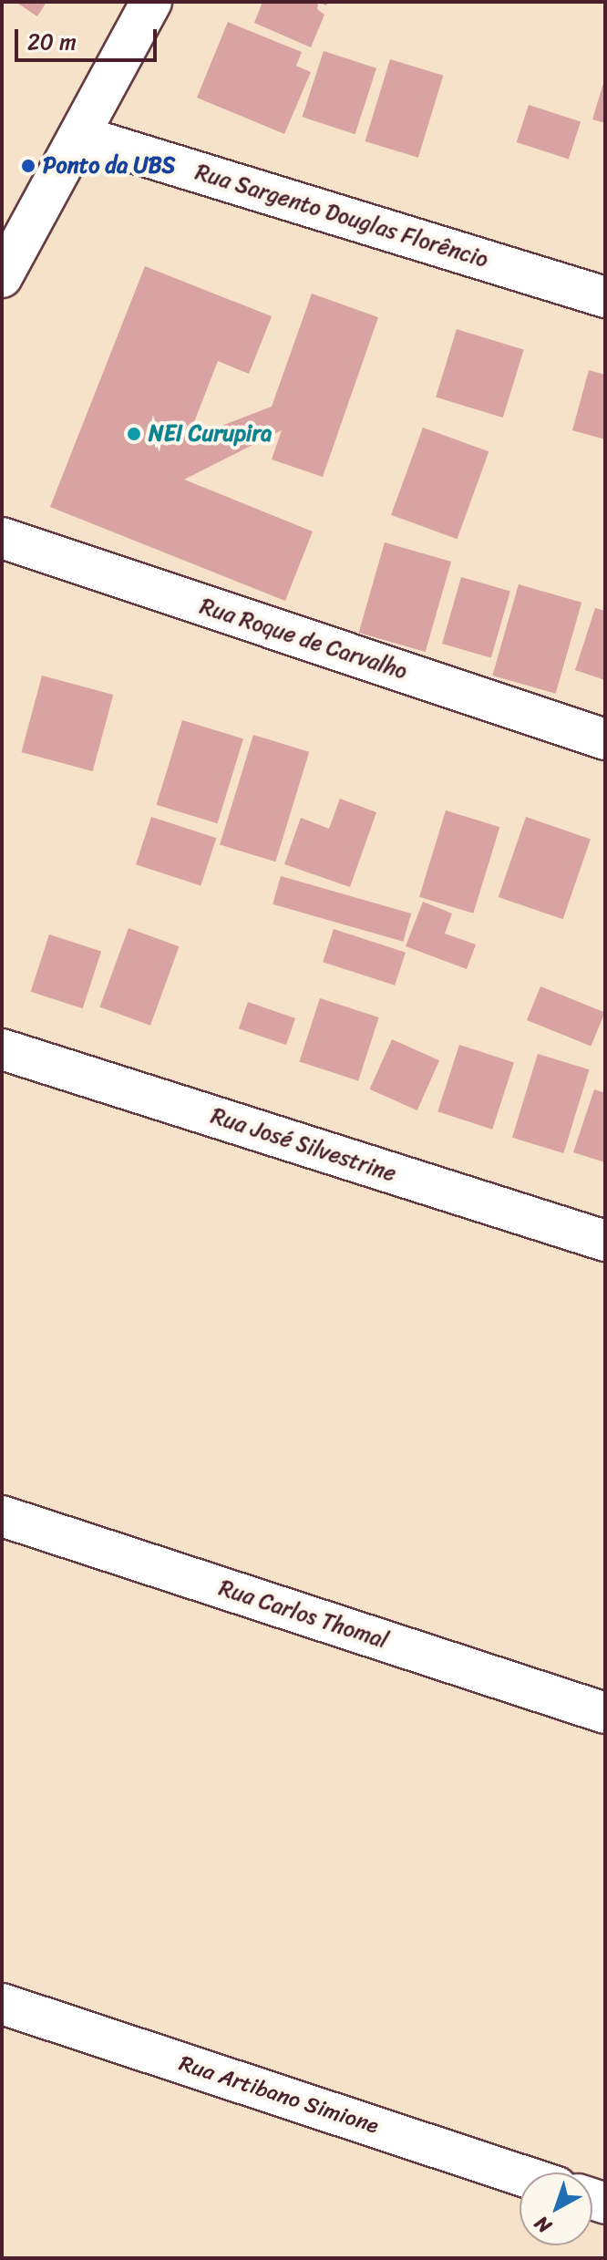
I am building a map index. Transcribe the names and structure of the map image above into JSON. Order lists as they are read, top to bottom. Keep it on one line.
{"streets":{"street":["Rua Sargento Douglas Florêncio","Rua Roque de Carvalho","Rua José Silvestrine","Rua Carlos Thomal","Rua Artibano Simione"]},"places":["Ponto da UBS","NEI Curupira"],"scale_bar":"20 m","north":"bottom left"}
